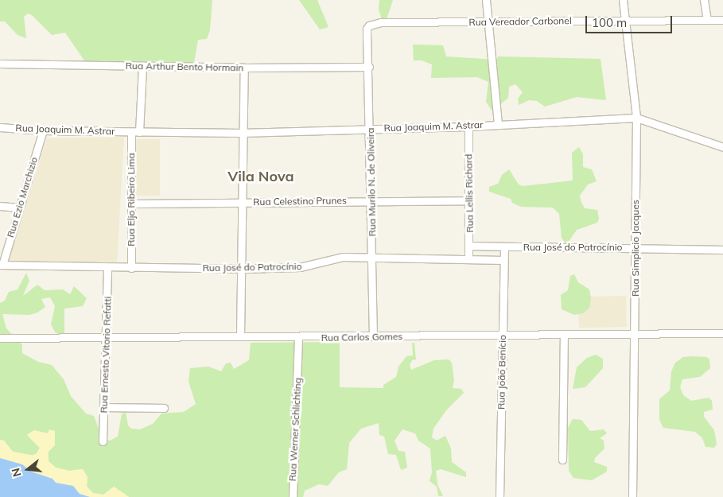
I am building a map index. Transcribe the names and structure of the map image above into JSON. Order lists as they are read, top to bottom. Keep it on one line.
{"streets":{"street":["Rua Vereador Carbonel","Rua Arthur Bento Hormain","Rua Joaquim M. Astrar","Rua Murilo N. de Oliveira","Rua Lellis Richard","Rua Ezio Marchizio","Rua Eljo Ribeiro Lima","Rua Celestino Prunes","Rua José do Patrocínio","Rua Simplicio Jacques","Rua Carlos Gomes","Rua Ernesto Vitorio Refatti","Rua João Benício","Rua Werner Schlichting"]},"crossings":[["Rua Vereador Carbonel","Rua Murilo N. de Oliveira"],["Rua Vereador Carbonel","Rua Simplicio Jacques"],["Rua Arthur Bento Hormain","Rua Murilo N. de Oliveira"],["Rua Arthur Bento Hormain","Rua Eljo Ribeiro Lima"],["Rua Joaquim M. Astrar","Rua Murilo N. de Oliveira"],["Rua Joaquim M. Astrar","Rua Lellis Richard"],["Rua Joaquim M. Astrar","Rua Ezio Marchizio"],["Rua Joaquim M. Astrar","Rua Eljo Ribeiro Lima"],["Rua Joaquim M. Astrar","Rua Simplicio Jacques"],["Rua Murilo N. de Oliveira","Rua Celestino Prunes"],["Rua Murilo N. de Oliveira","Rua José do Patrocínio"],["Rua Murilo N. de Oliveira","Rua Carlos Gomes"],["Rua Lellis Richard","Rua Celestino Prunes"],["Rua Lellis Richard","Rua José do Patrocínio"],["Rua Ezio Marchizio","Rua José do Patrocínio"],["Rua Eljo Ribeiro Lima","Rua Celestino Prunes"],["Rua Eljo Ribeiro Lima","Rua José do Patrocínio"],["Rua José do Patrocínio","Rua Simplicio Jacques"],["Rua José do Patrocínio","Rua Ernesto Vitorio Refatti"],["Rua José do Patrocínio","Rua João Benício"],["Rua Simplicio Jacques","Rua Carlos Gomes"],["Rua Carlos Gomes","Rua Ernesto Vitorio Refatti"],["Rua Carlos Gomes","Rua João Benício"],["Rua Carlos Gomes","Rua Werner Schlichting"]],"districts":["Vila Nova"],"scale_bar":"100 m","north":"left"}
